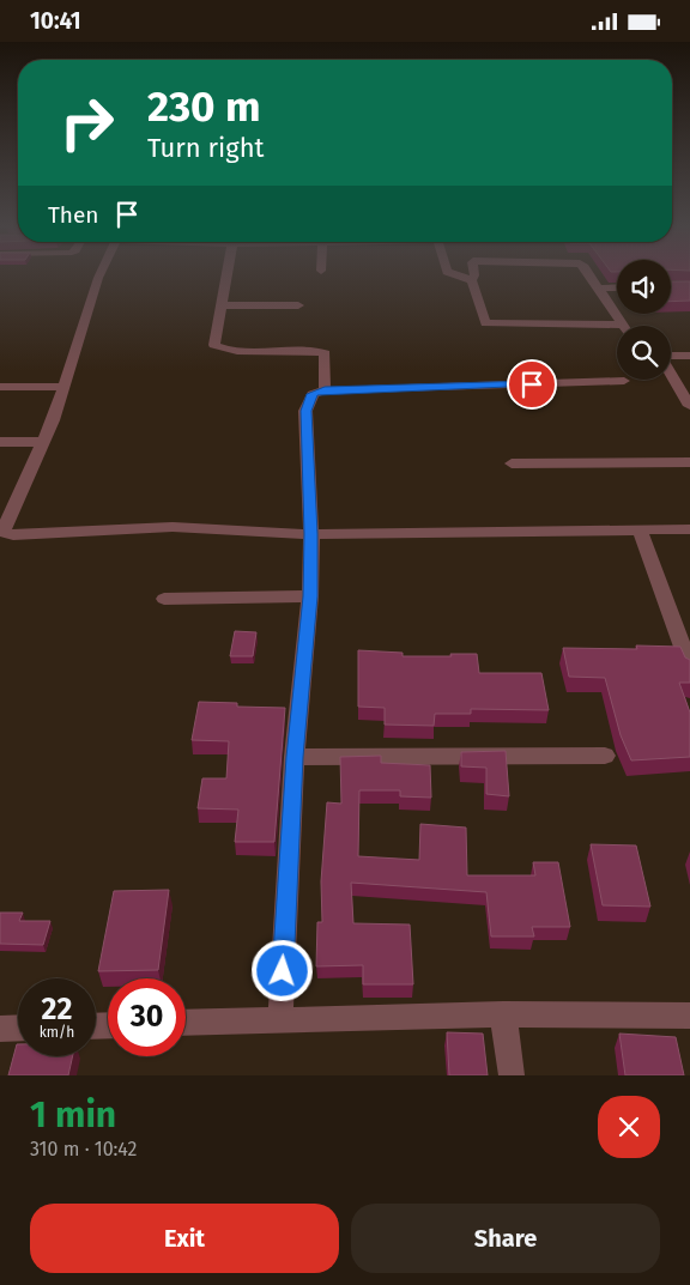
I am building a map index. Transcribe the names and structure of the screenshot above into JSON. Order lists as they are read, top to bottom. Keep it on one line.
{"page":{"status":"10:41","turn":["230 m","Turn right"],"then":"Then","speed":"22 km/h","limit":"30","heading":["1 min","310 m · 10:42"],"buttons":["Exit","Share"]}}
